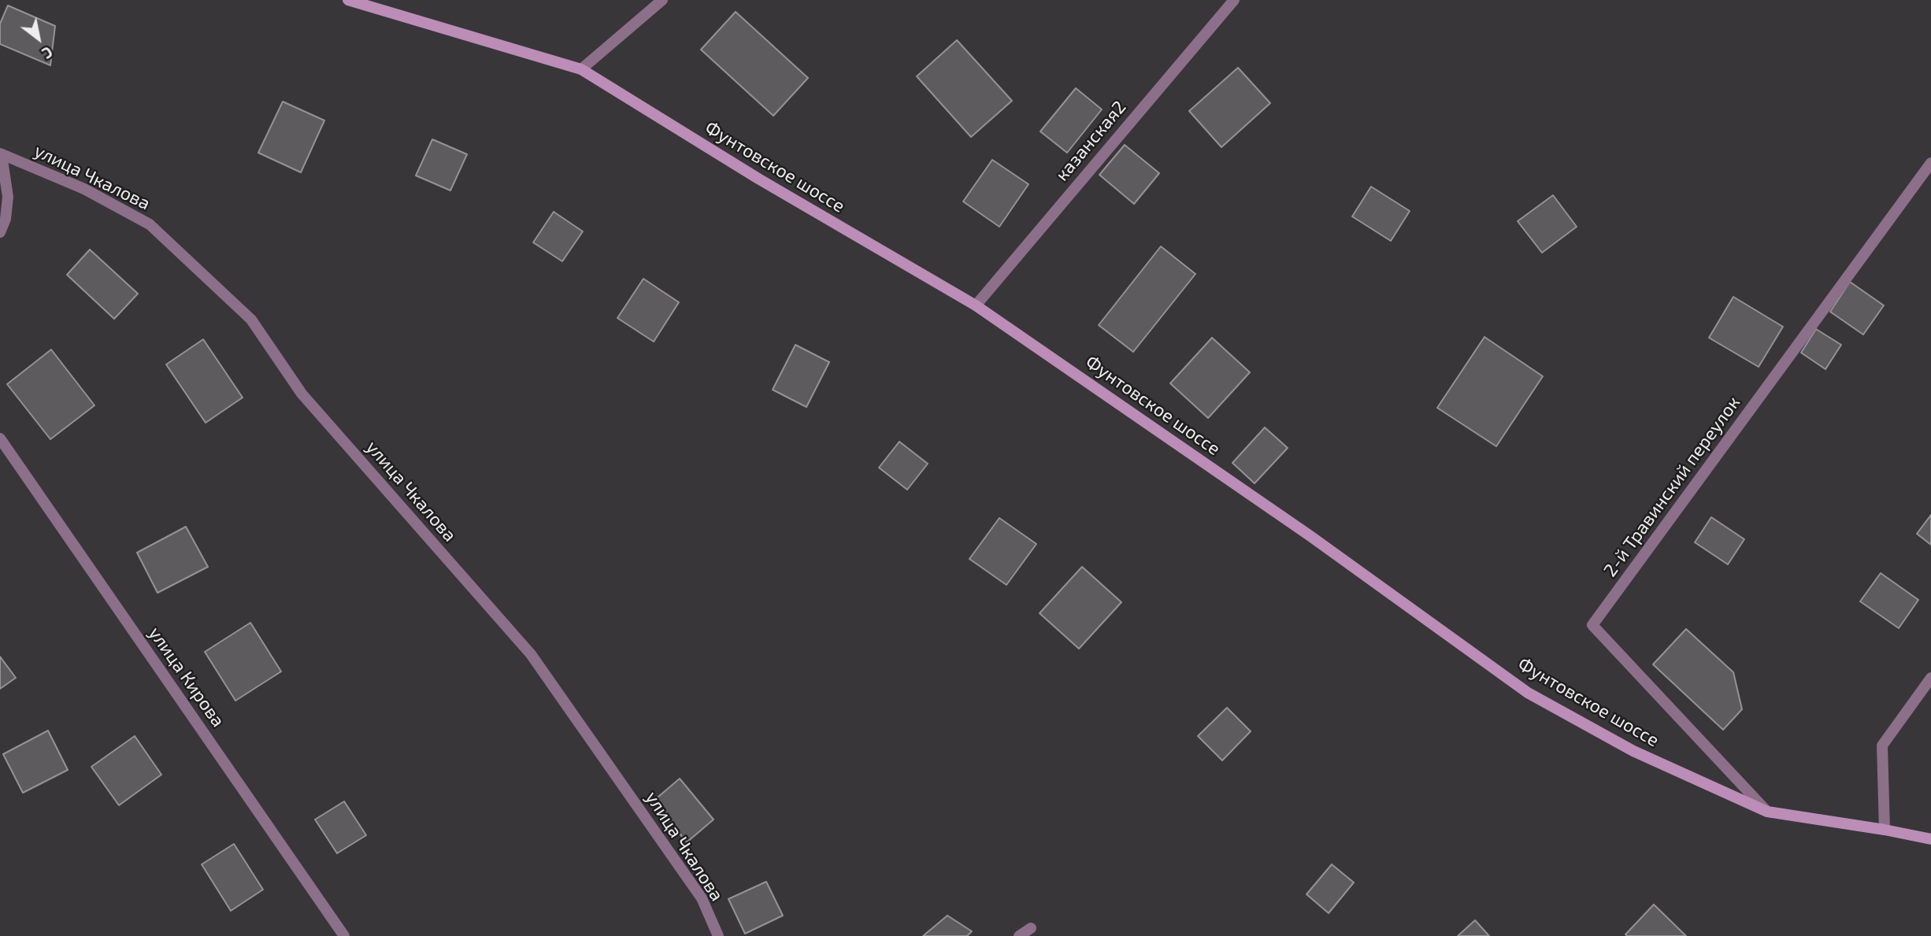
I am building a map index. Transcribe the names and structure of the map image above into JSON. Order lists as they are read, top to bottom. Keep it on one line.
{"streets":{"street":["казанская2","Фунтовское шоссе","улица Чкалова","2-й Травинский переулок","улица Кирова"]},"crossings":[["казанская2","Фунтовское шоссе"],["Фунтовское шоссе","2-й Травинский переулок"]],"north":"bottom right"}
